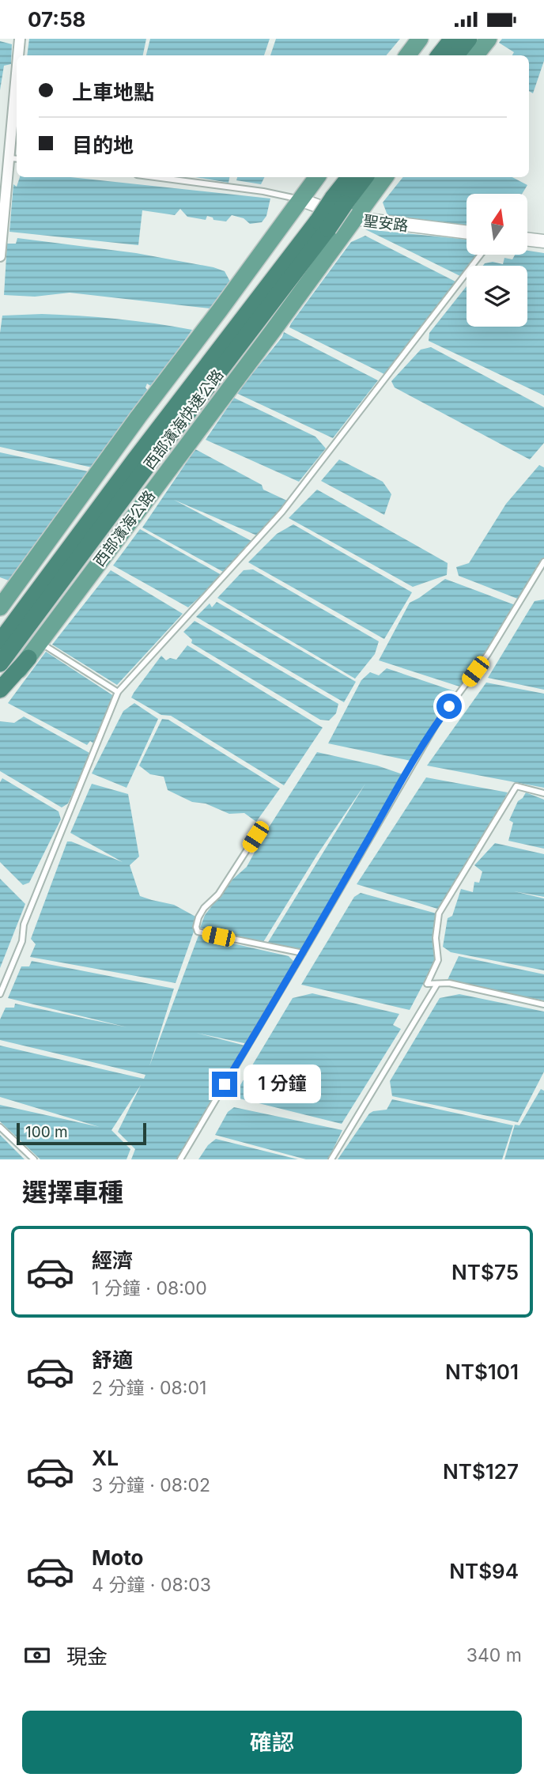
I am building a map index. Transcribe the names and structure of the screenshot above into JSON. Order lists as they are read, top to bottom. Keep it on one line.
{"streets":{"highway":["西部濱海快速公路"],"main road":["西部濱海公路"],"street":["聖安路"]},"crossings":[["聖安路","西部濱海公路"]],"scale_bar":"100 m","north":"top","page":{"status":"07:58","banner":["上車地點","目的地"],"bubble":"1 分鐘","scale":"100 m","heading":"選擇車種","list":[{"name":"經濟","note":"1 分鐘 · 08:00","value":"NT$75"},{"name":"舒適","note":"2 分鐘 · 08:01","value":"NT$101"},{"name":"XL","note":"3 分鐘 · 08:02","value":"NT$127"},{"name":"Moto","note":"4 分鐘 · 08:03","value":"NT$94"}],"pay":["現金","340 m"],"buttons":"確認"}}
